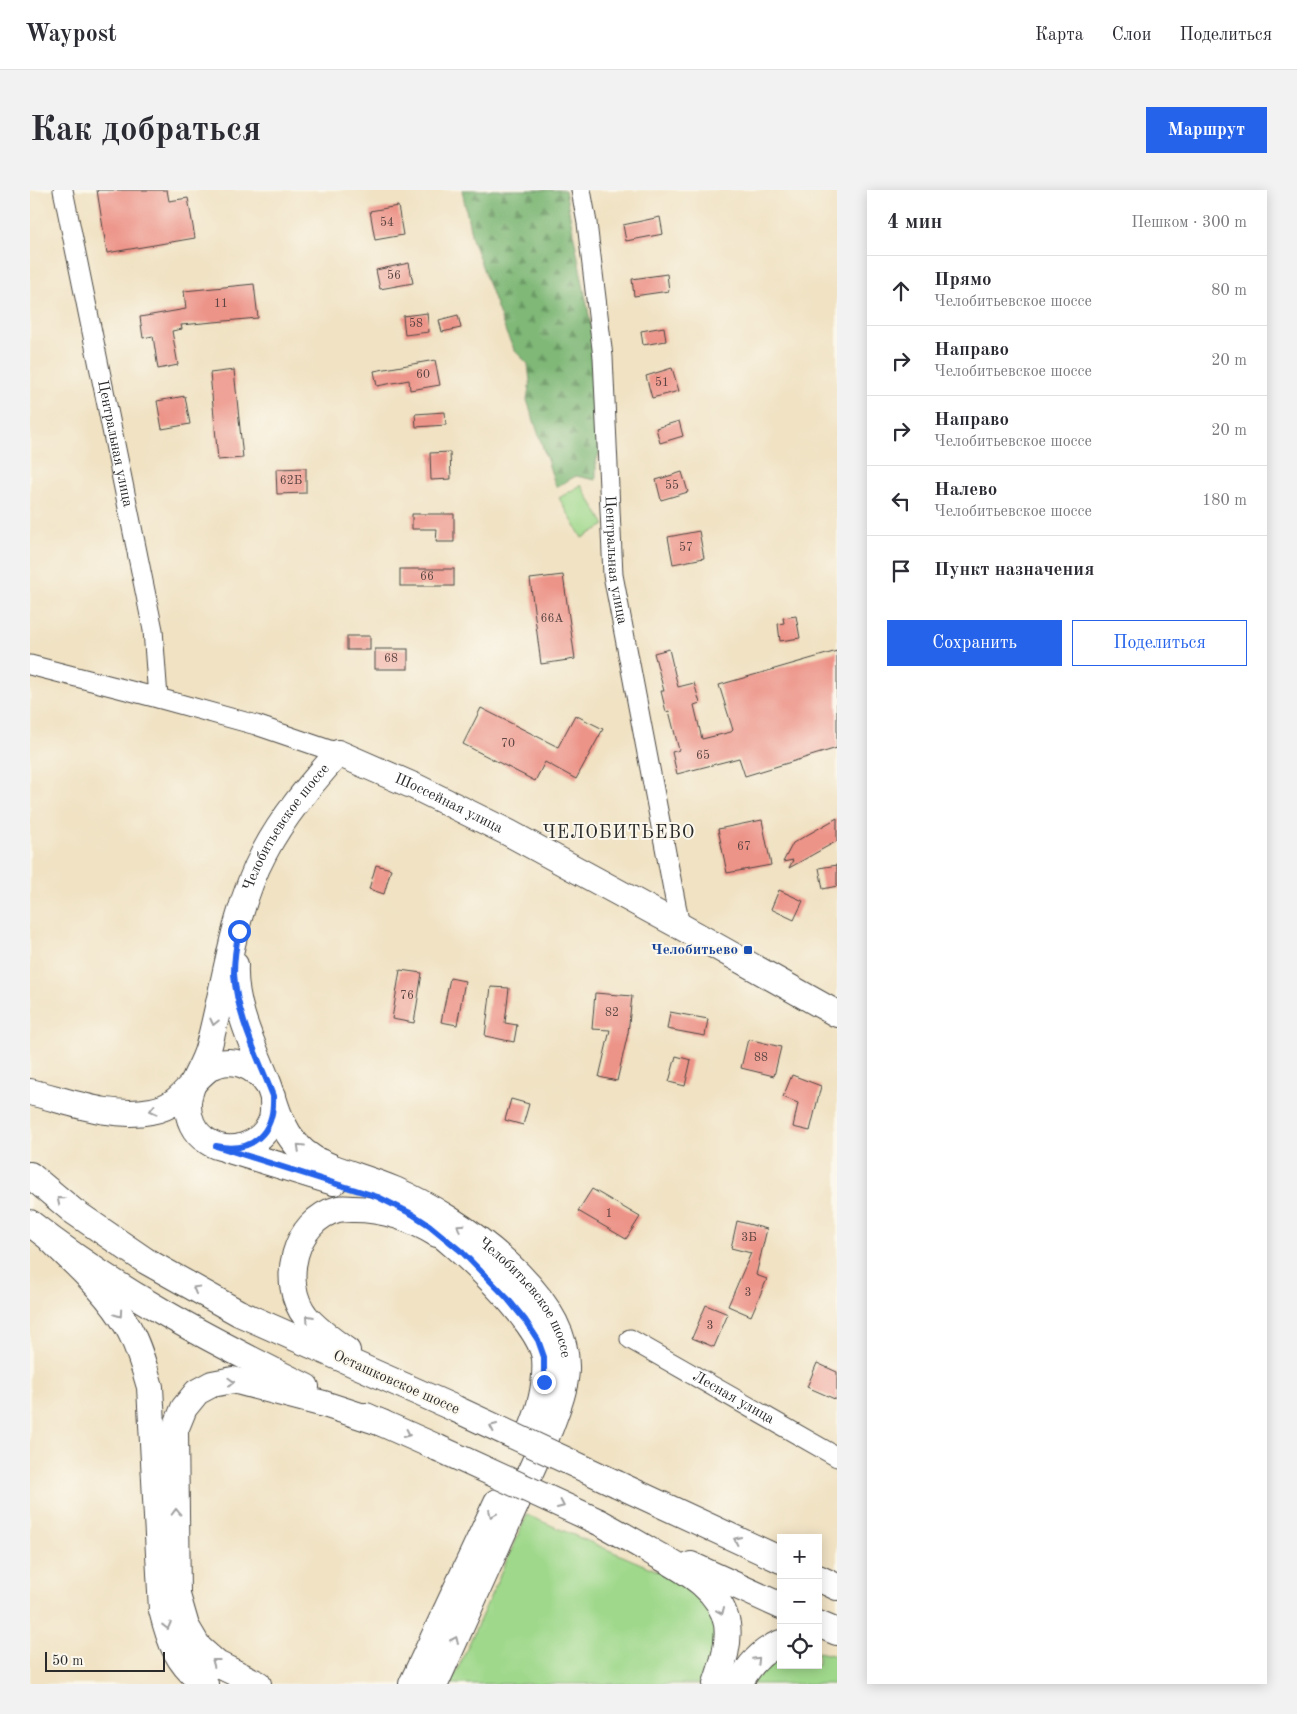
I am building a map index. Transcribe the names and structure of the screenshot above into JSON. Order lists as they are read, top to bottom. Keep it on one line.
{"streets":{"street":["Центральная улица","Шоссейная улица","Челобитьевское шоссе","Осташковское шоссе","Лесная улица"]},"crossings":[["Центральная улица","Шоссейная улица"],["Шоссейная улица","Челобитьевское шоссе"]],"districts":["ЧЕЛОБИТЬЕВО"],"places":{"transit":["Челобитьево"]},"house_numbers":["54","56","11","58","60","51","62Б","55","57","66","66А","68","70","65","67","76","82","88","1","3Б","3","3"],"scale_bar":"50 m","page":{"header":"Waypost","nav":["Карта","Слои","Поделиться"],"buttons":["Маршрут",["Сохранить","Поделиться"]],"title":"Как добраться","heading":["4 мин","Пешком · 300 m"],"list":[["Прямо","Челобитьевское шоссе","80 m"],["Направо","Челобитьевское шоссе","20 m"],["Направо","Челобитьевское шоссе","20 m"],["Налево","Челобитьевское шоссе","180 m"],"Пункт назначения"],"map_buttons":["+","−"],"scale":"50 m"}}
